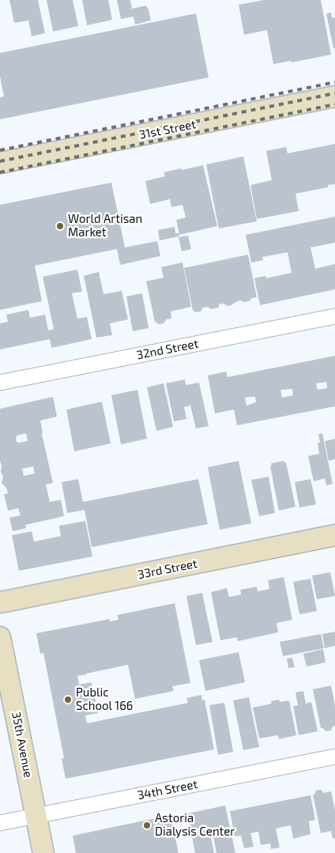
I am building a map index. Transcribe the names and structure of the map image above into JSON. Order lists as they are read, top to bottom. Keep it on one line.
{"streets":{"main road":["31st Street","33rd Street","35th Avenue"],"street":["32nd Street","34th Street"]},"crossings":[["35th Avenue","34th Street"]],"places":["World Artisan Market","Public School 166","Astoria Dialysis Center"]}
